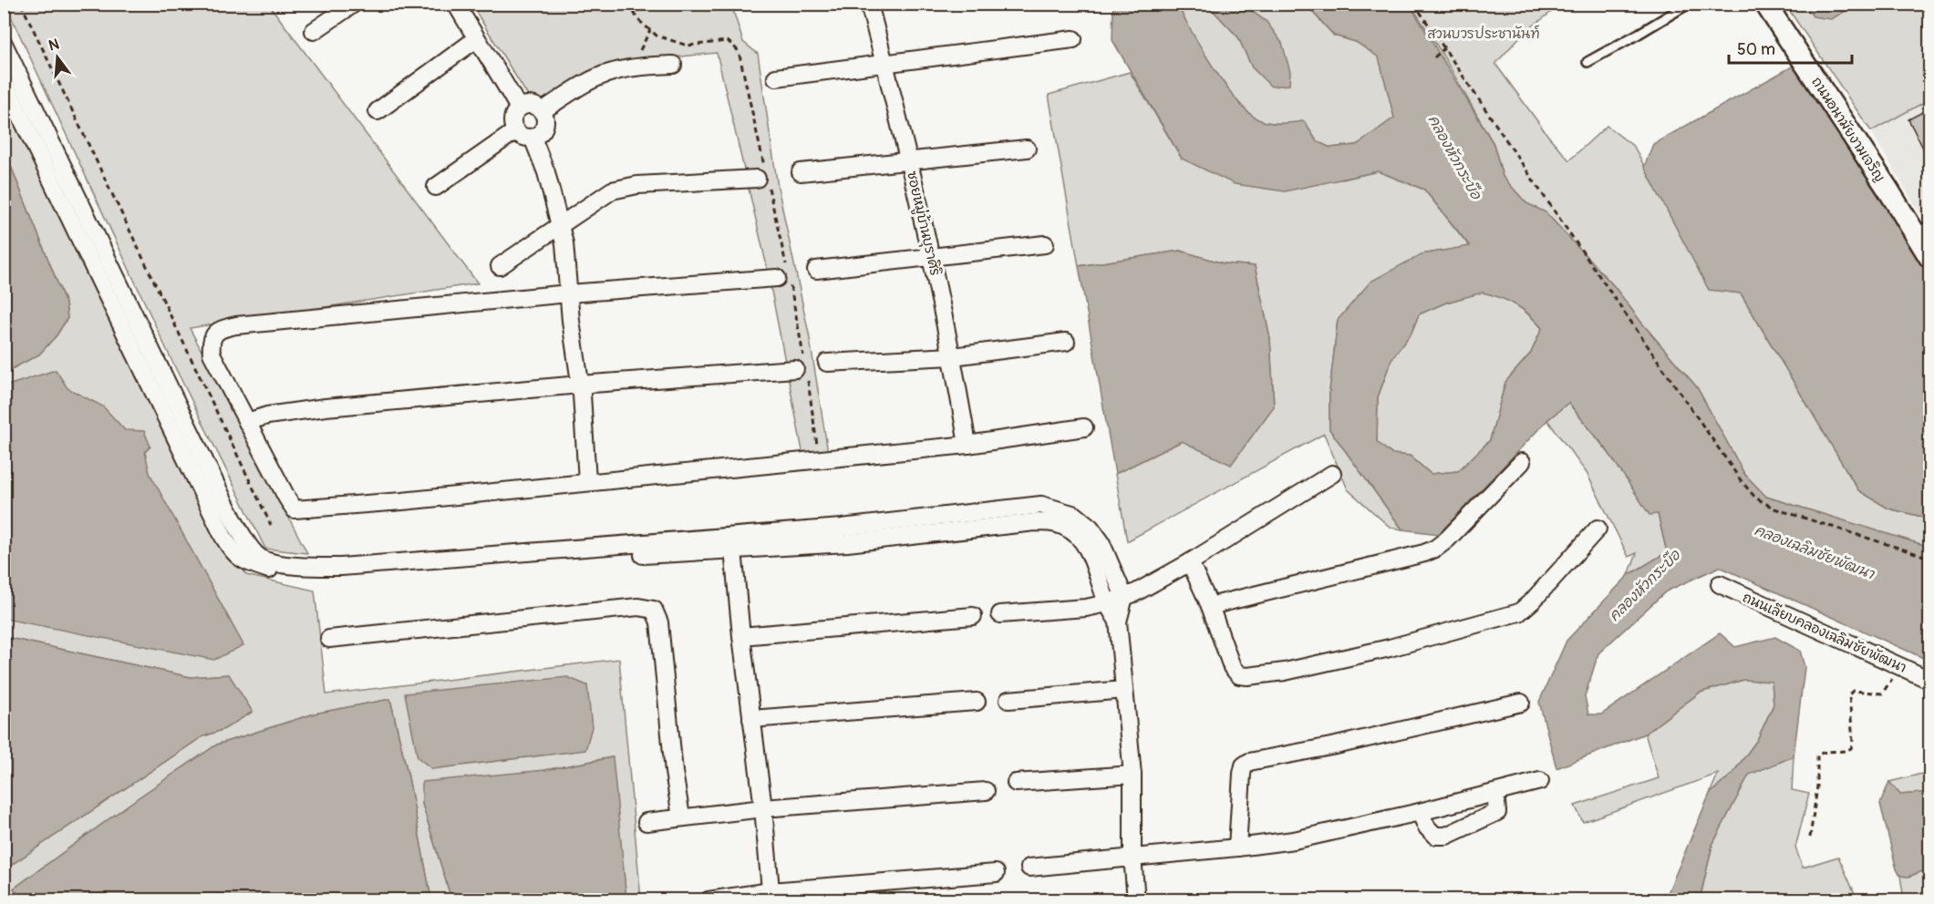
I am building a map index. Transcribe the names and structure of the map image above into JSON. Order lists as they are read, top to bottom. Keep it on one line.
{"streets":{"street":["ถนนอนามัยงามเจริญ","ซอยหมู่บ้านบุราศิริ","ถนนเลียบคลองเฉลิมชัยพัฒนา"]},"water":["คลองหัวกระบือ","คลองเฉลิมชัยพัฒนา"],"parks":["สวนบวรประชานันท์"],"scale_bar":"50 m","north":"top"}
